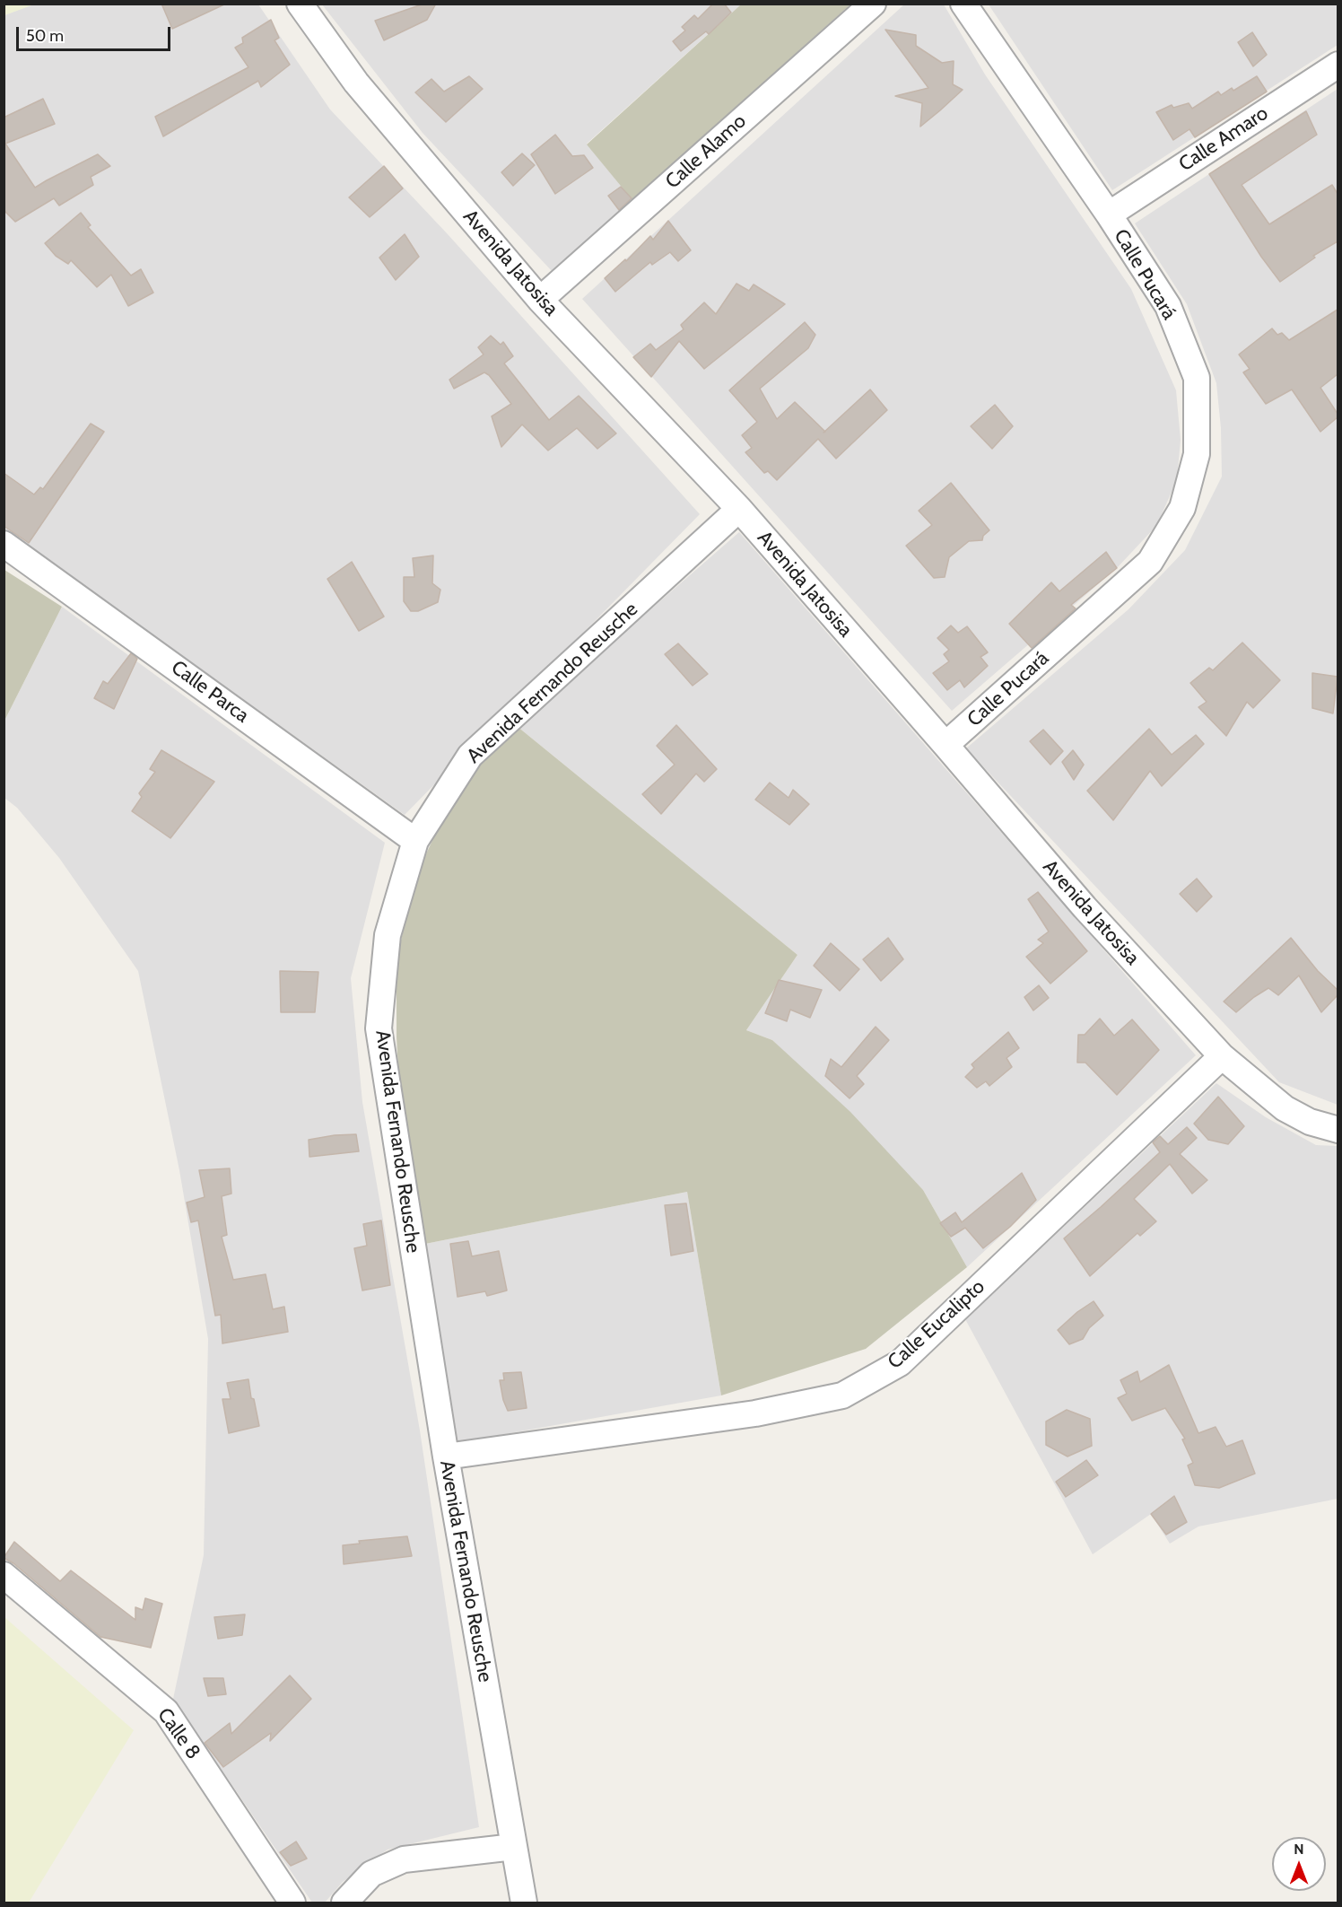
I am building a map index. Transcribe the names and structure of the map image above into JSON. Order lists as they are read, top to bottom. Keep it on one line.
{"streets":{"street":["Calle Amaro","Calle Alamo","Avenida Jatosisa","Calle Pucará","Avenida Fernando Reusche","Calle Parca","Calle Eucalipto","Calle 8"]},"crossings":[["Calle Amaro","Calle Pucará"],["Calle Alamo","Avenida Jatosisa"],["Avenida Jatosisa","Calle Pucará"],["Avenida Jatosisa","Avenida Fernando Reusche"],["Avenida Jatosisa","Calle Eucalipto"],["Avenida Fernando Reusche","Calle Parca"],["Avenida Fernando Reusche","Calle Eucalipto"]],"scale_bar":"50 m","north":"top"}
